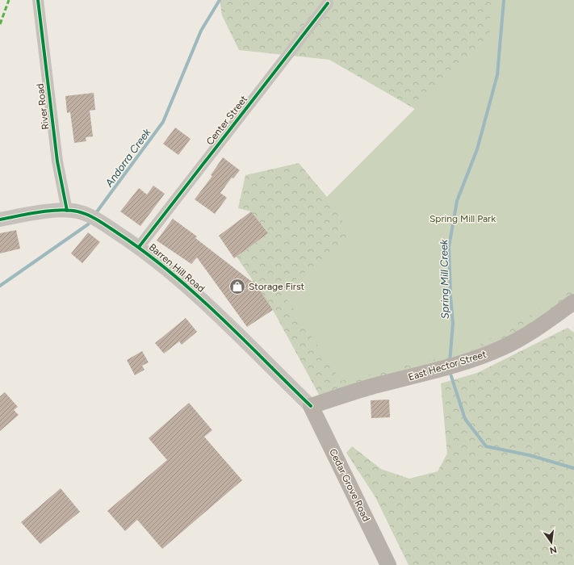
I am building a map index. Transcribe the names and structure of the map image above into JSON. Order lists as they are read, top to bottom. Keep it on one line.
{"streets":{"main road":["East Hector Street","Cedar Grove Road"],"street":["River Road","Center Street","Barren Hill Road"]},"crossings":[["River Road","Barren Hill Road"],["Center Street","Barren Hill Road"],["Barren Hill Road","East Hector Street"],["Barren Hill Road","Cedar Grove Road"],["East Hector Street","Cedar Grove Road"]],"water":["Andorra Creek","Spring Mill Creek"],"parks":["Spring Mill Park"],"places":{"shop":["Storage First"]},"north":"bottom"}
